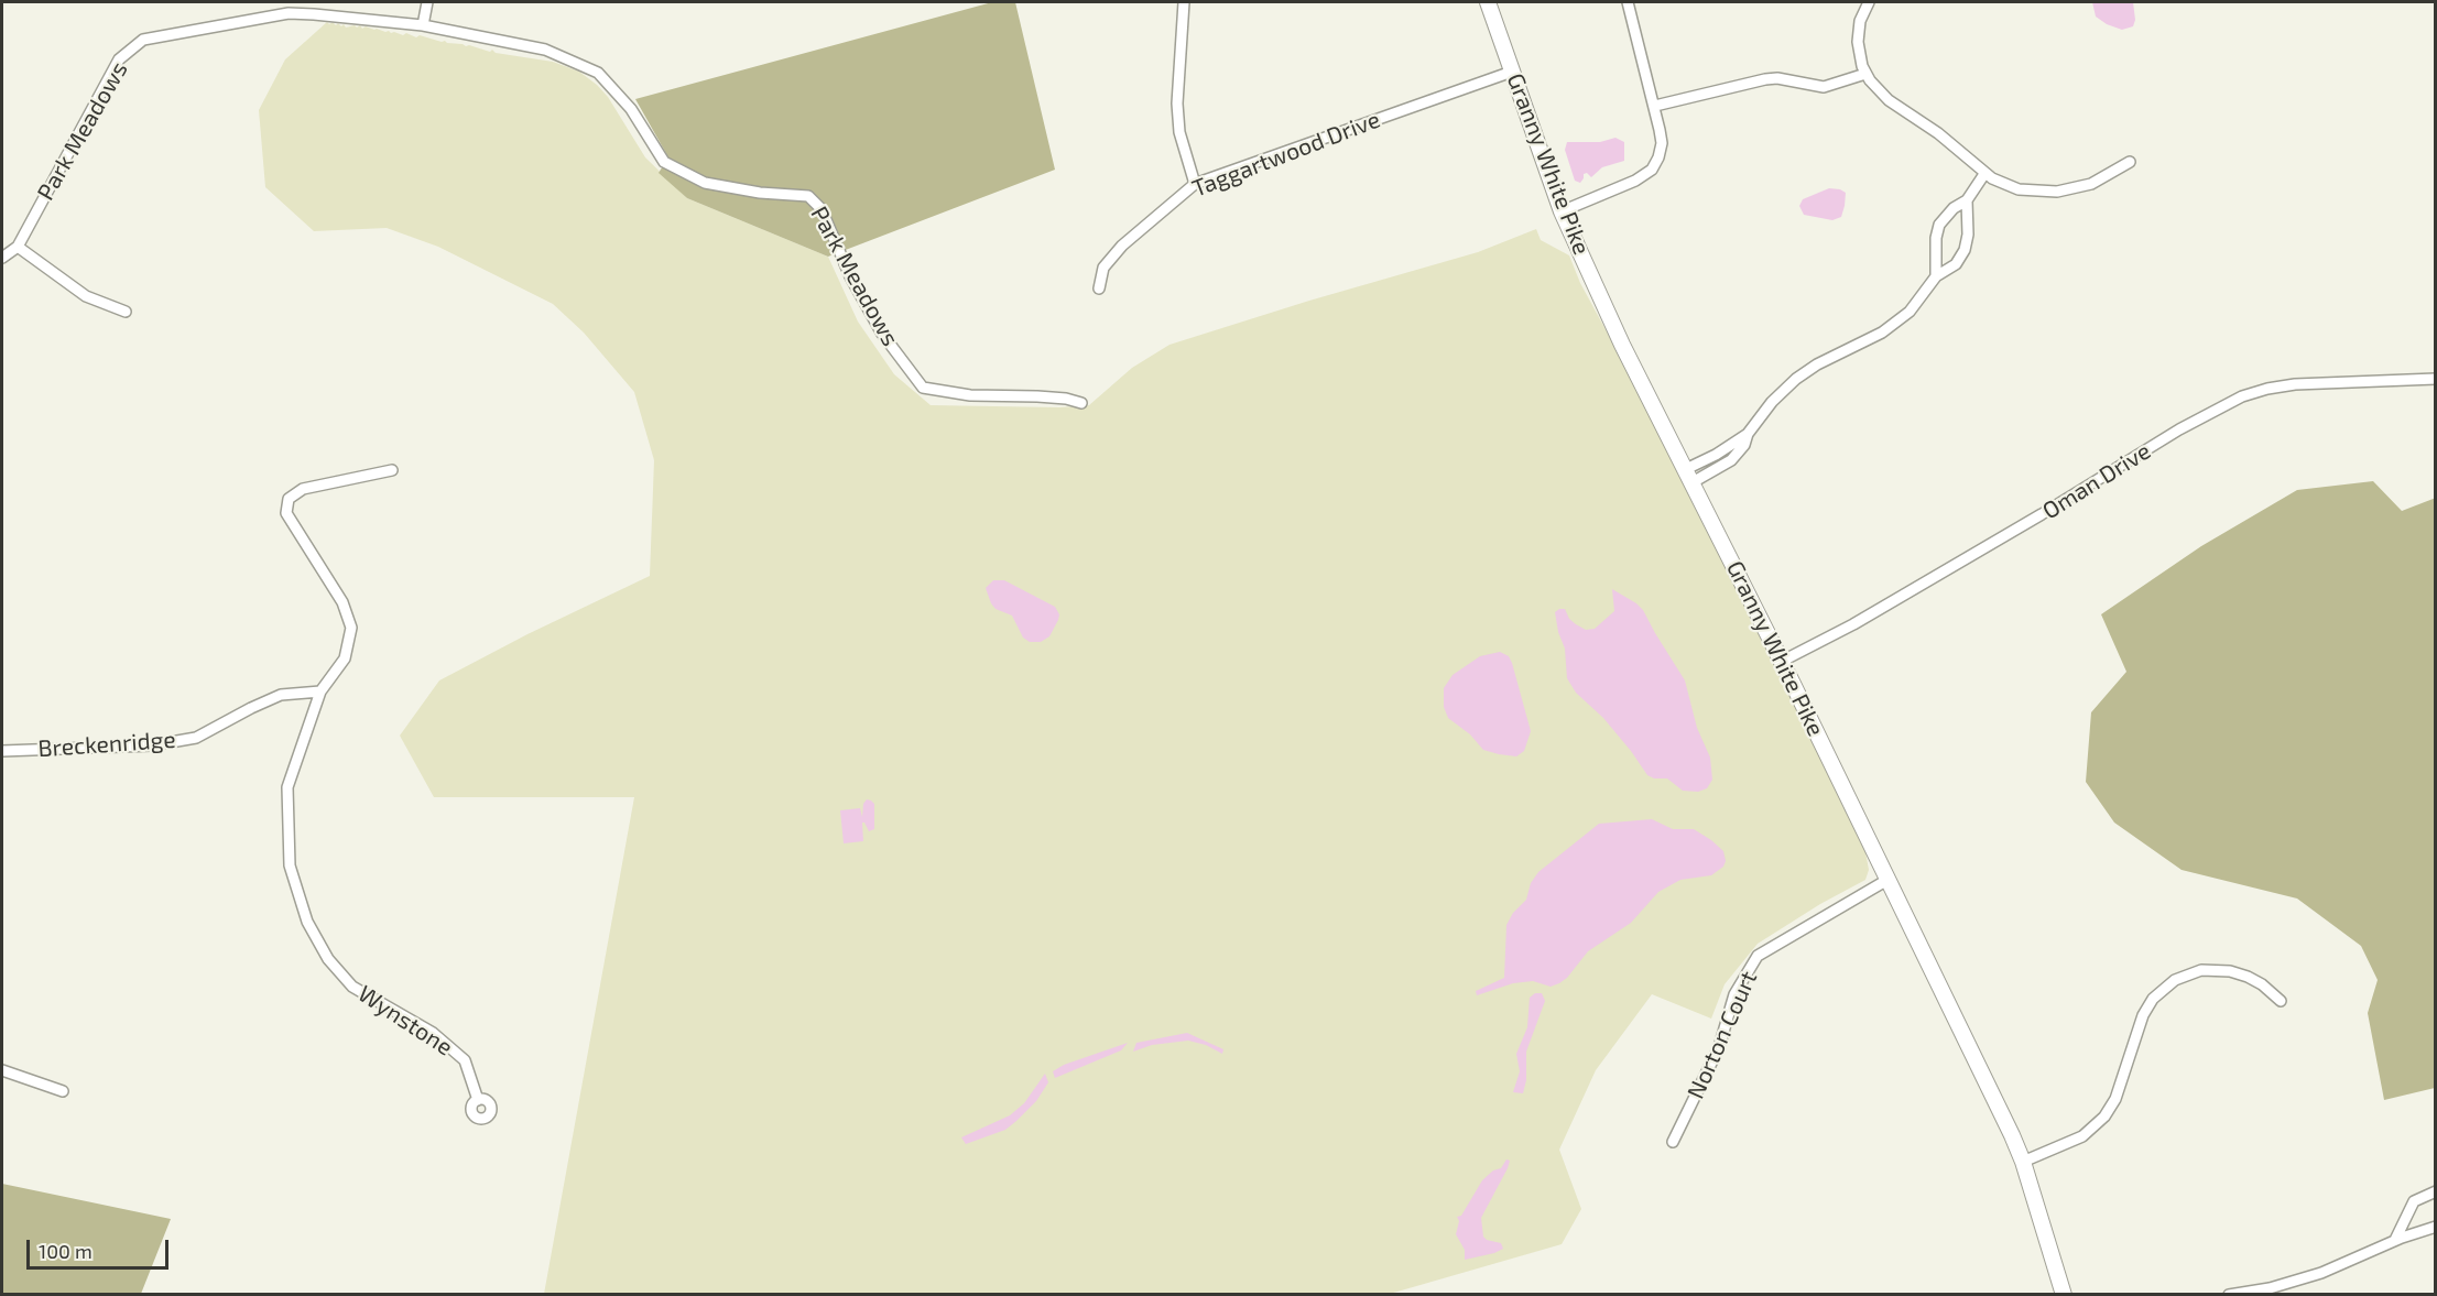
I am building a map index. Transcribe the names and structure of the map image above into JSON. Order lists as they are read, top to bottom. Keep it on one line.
{"streets":{"main road":["Granny White Pike"],"street":["Park Meadows","Taggartwood Drive","Oman Drive","Breckenridge","Wynstone","Norton Court"]},"crossings":[["Taggartwood Drive","Granny White Pike"],["Granny White Pike","Oman Drive"],["Granny White Pike","Norton Court"],["Breckenridge","Wynstone"]],"scale_bar":"100 m"}
